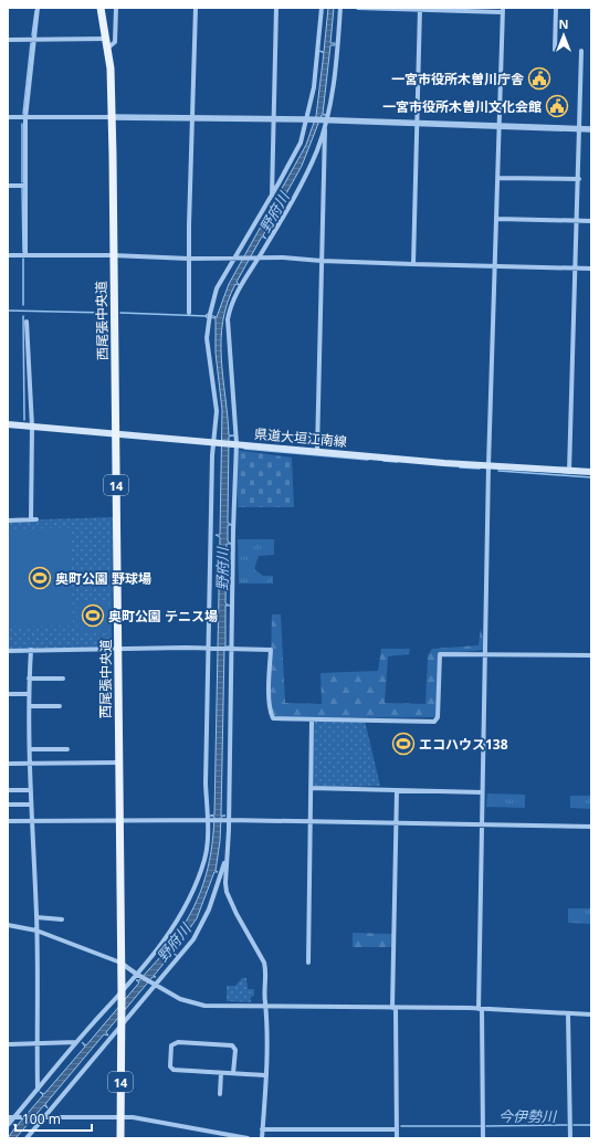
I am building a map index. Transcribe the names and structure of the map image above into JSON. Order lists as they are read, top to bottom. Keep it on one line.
{"streets":{"main road":["西尾張中央道","県道大垣江南線","14"]},"crossings":[["西尾張中央道","県道大垣江南線"]],"water":["野府川","今伊勢川"],"places":{"public building":["一宮市役所木曽川庁舎","一宮市役所木曽川文化会館"],"sports":["奥町公園 野球場","奥町公園 テニス場","エコハウス138"]},"scale_bar":"100 m","north":"top"}
